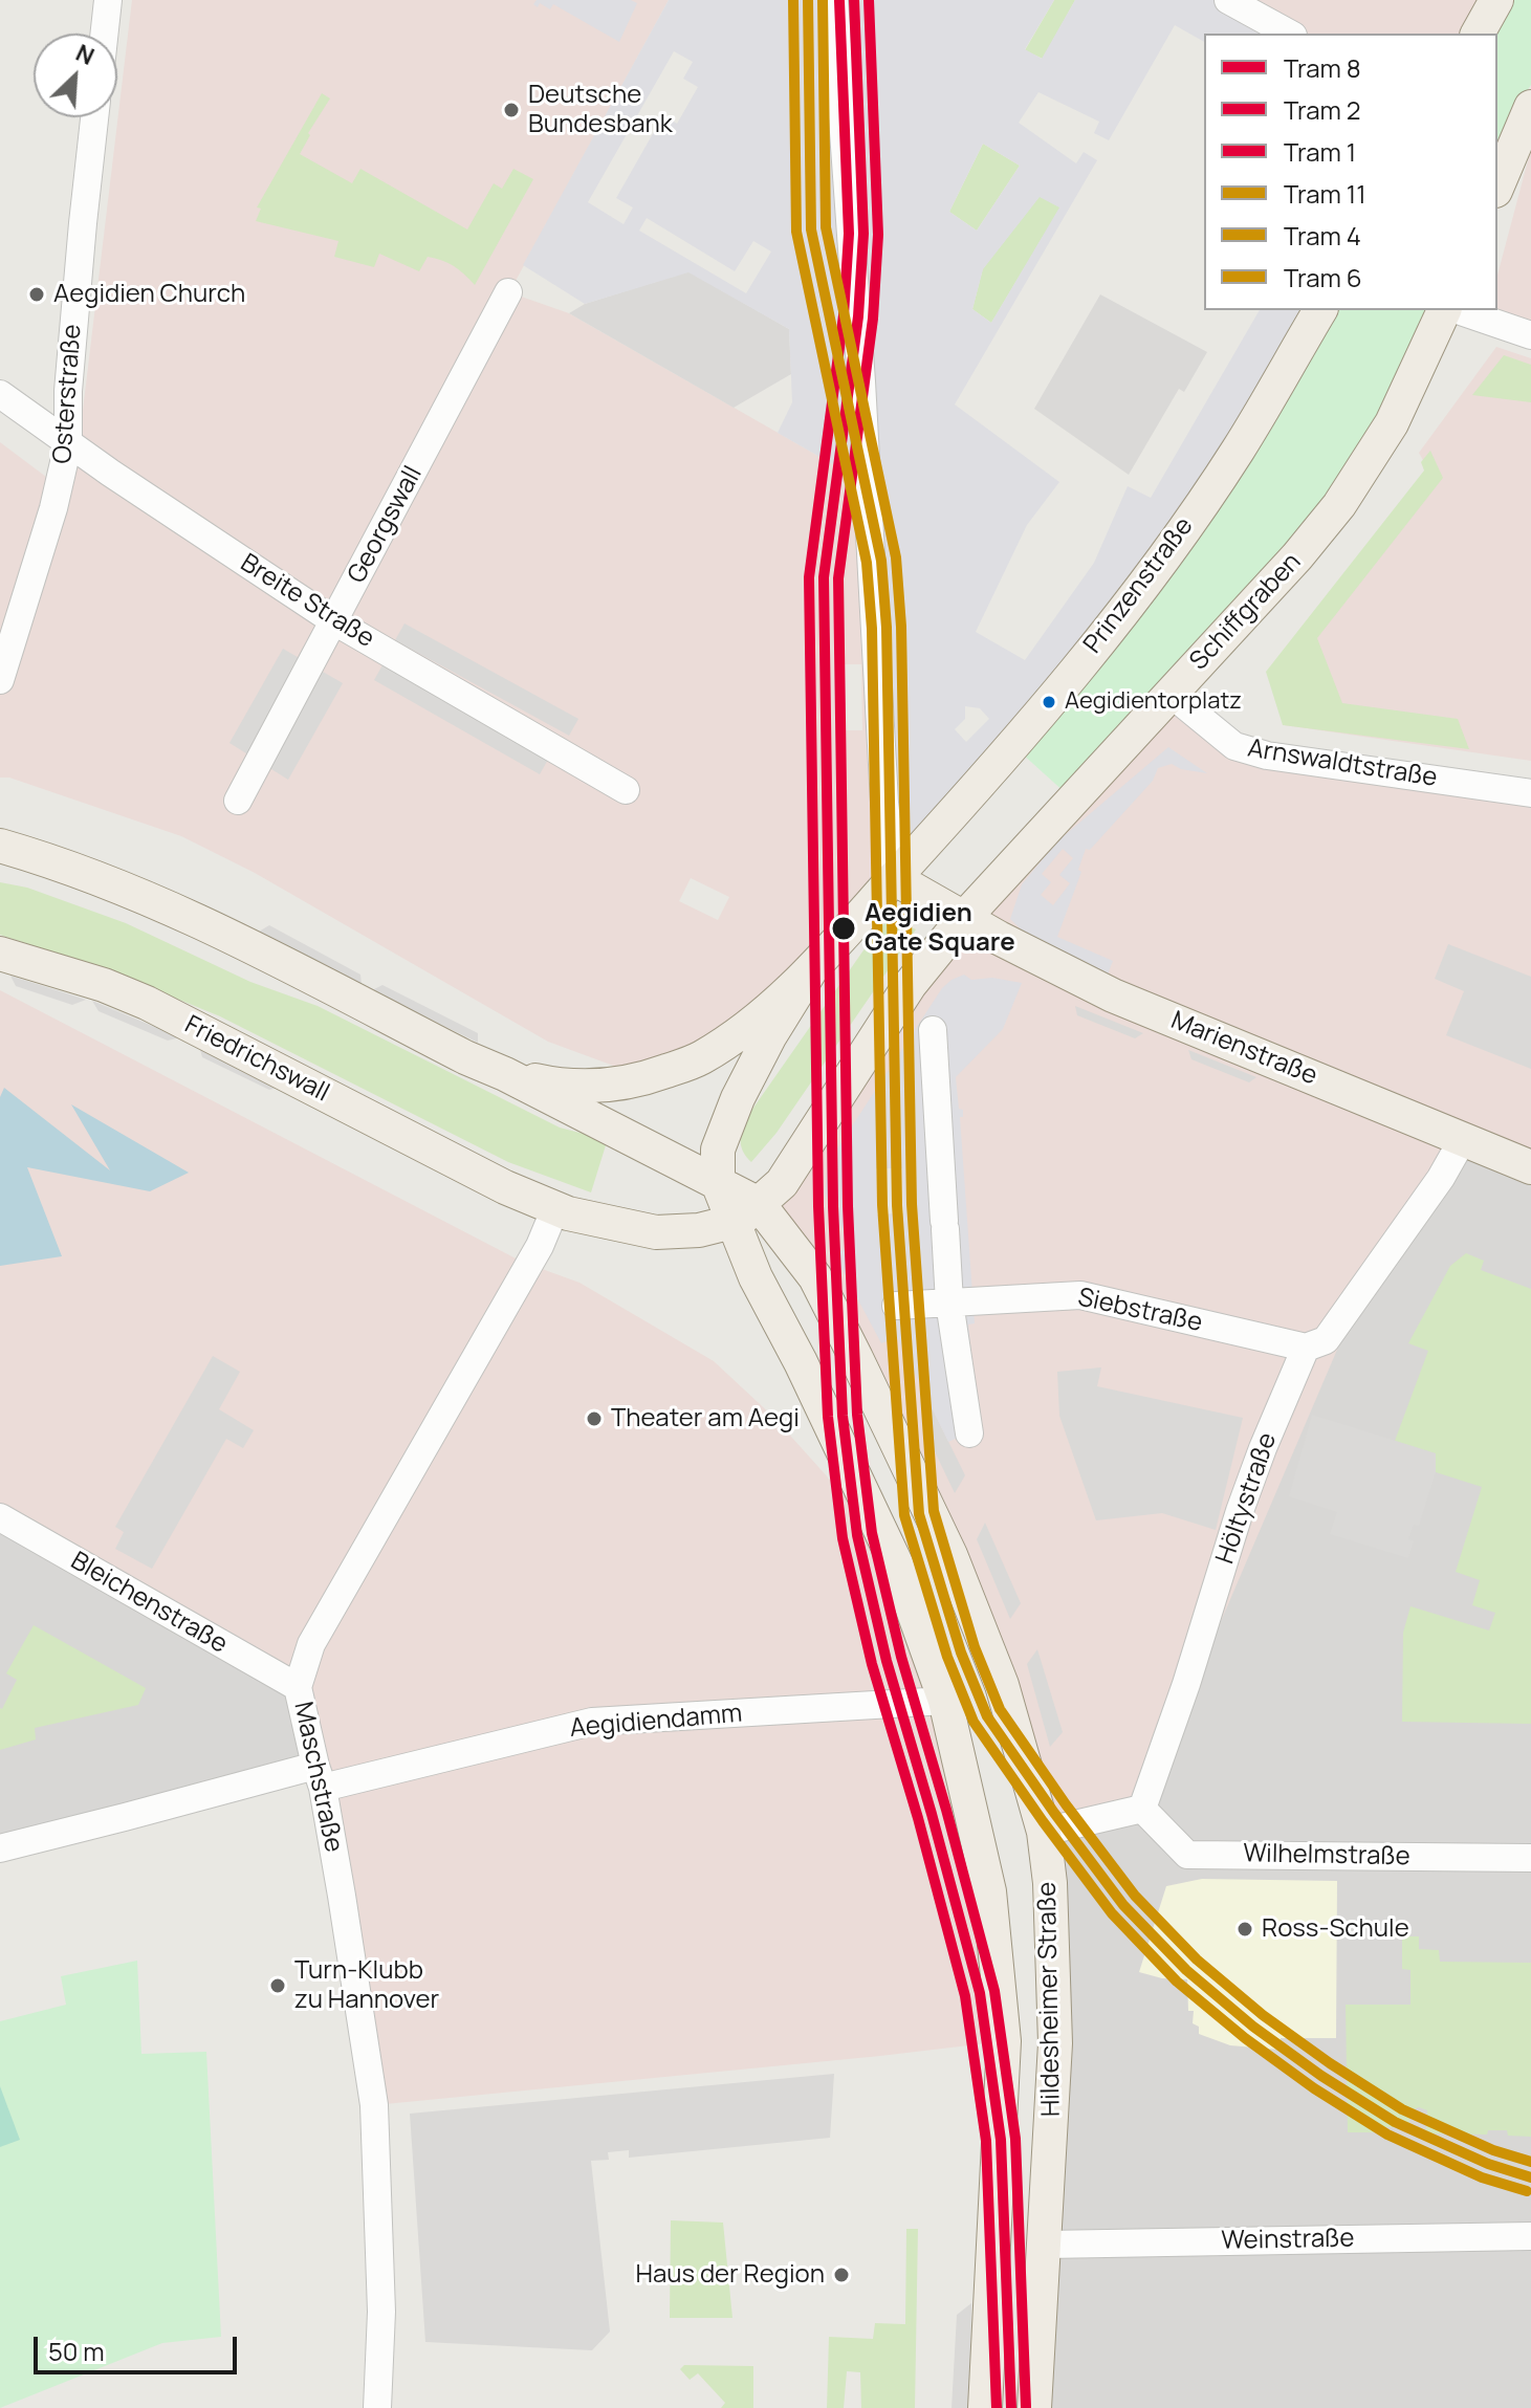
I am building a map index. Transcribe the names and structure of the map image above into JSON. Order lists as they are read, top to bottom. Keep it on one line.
{"streets":{"main road":["Prinzenstraße","Schiffgraben","Marienstraße","Friedrichswall","Hildesheimer Straße"],"street":["Osterstraße","Georgswall","Breite Straße","Arnswaldtstraße","Siebstraße","Höltystraße","Bleichenstraße","Aegidiendamm","Maschstraße","Wilhelmstraße","Weinstraße"]},"crossings":[["Osterstraße","Breite Straße"],["Georgswall","Breite Straße"],["Schiffgraben","Arnswaldtstraße"],["Schiffgraben","Marienstraße"],["Marienstraße","Höltystraße"],["Friedrichswall","Maschstraße"],["Siebstraße","Höltystraße"],["Höltystraße","Wilhelmstraße"],["Bleichenstraße","Maschstraße"],["Aegidiendamm","Maschstraße"],["Aegidiendamm","Hildesheimer Straße"],["Hildesheimer Straße","Weinstraße"]],"places":["Deutsche Bundesbank","Aegidien Church","Aegidientorplatz","Aegidien Gate Square","Theater am Aegi","Ross-Schule","Turn-Klubb zu Hannover","Haus der Region"],"lines":["tram line 8","tram line 1","tram line 11","tram line 4","tram line 6","tram line 2"],"legend":["Tram 8","Tram 2","Tram 1","Tram 11","Tram 4","Tram 6"],"scale_bar":"50 m","north":"top right"}
